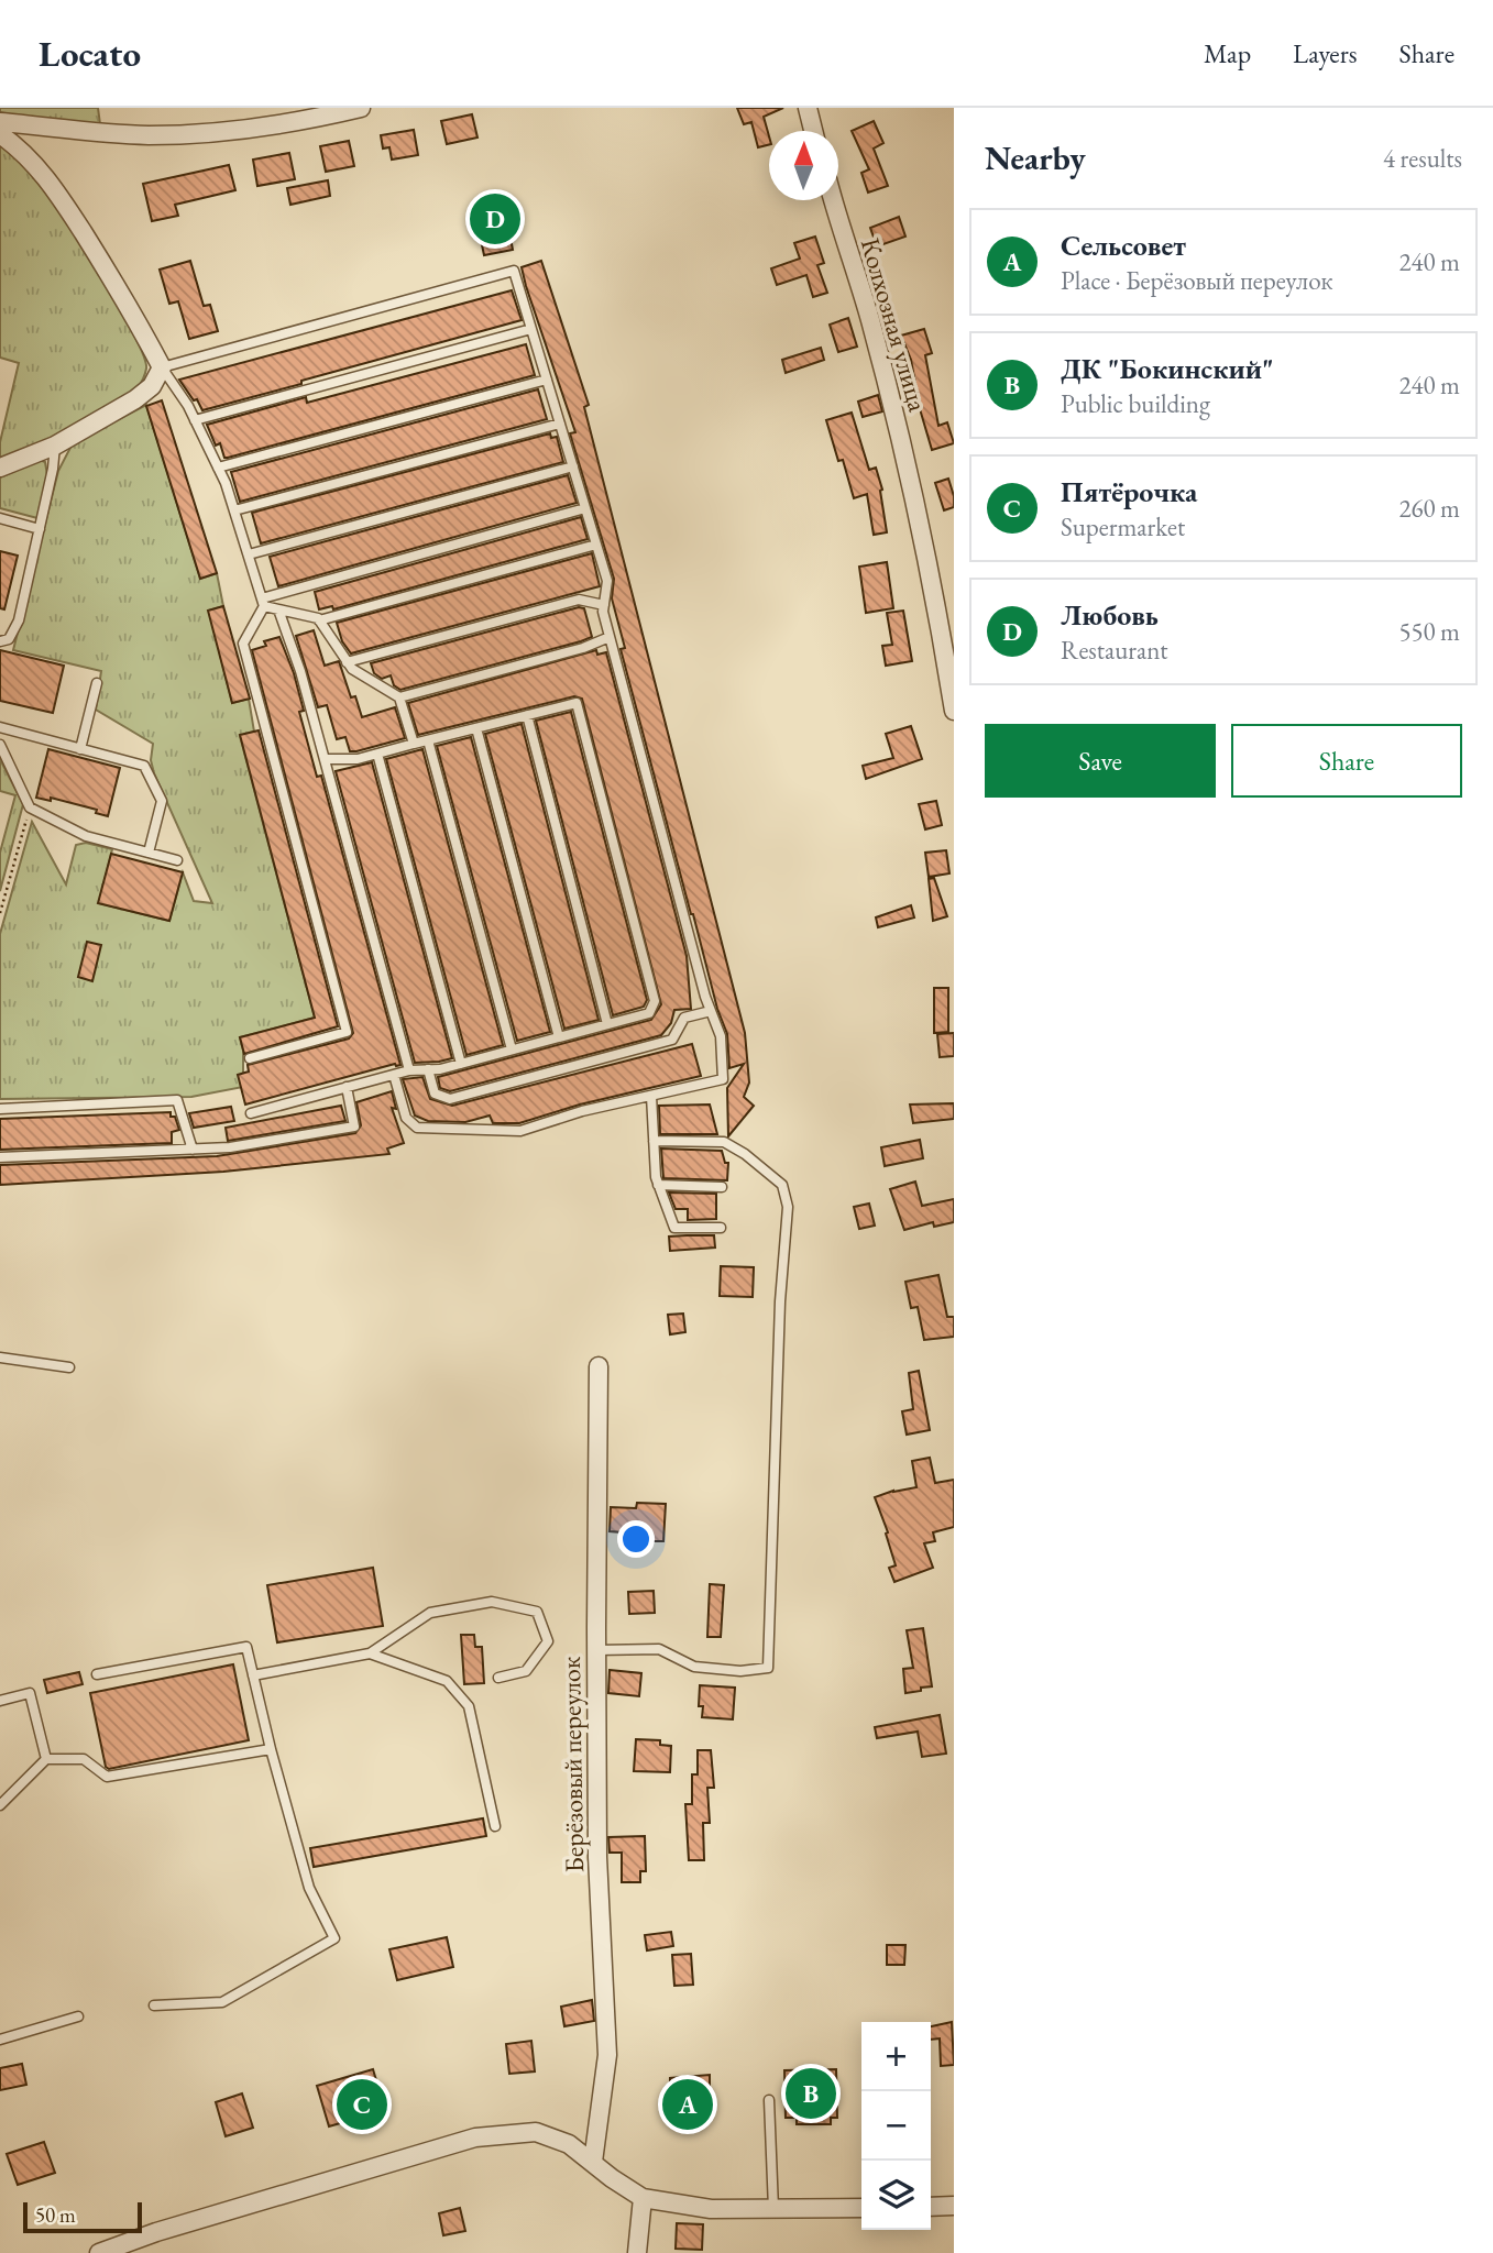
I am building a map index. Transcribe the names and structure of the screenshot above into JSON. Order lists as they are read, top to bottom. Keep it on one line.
{"streets":{"street":["Колхозная улица","Берёзовый переулок"]},"scale_bar":"50 m","north":"top","page":{"header":"Locato","nav":["Map","Layers","Share"],"heading":["Nearby","4 results"],"pins":["D","B","A","C"],"list":[{"mark":"A","name":"Сельсовет","note":"Place · Берёзовый переулок","value":"240 m"},{"mark":"B","name":"ДК \"Бокинский\"","note":"Public building","value":"240 m"},{"mark":"C","name":"Пятёрочка","note":"Supermarket","value":"260 m"},{"mark":"D","name":"Любовь","note":"Restaurant","value":"550 m"}],"buttons":["Save","Share"],"map_buttons":["+","−"],"scale":"50 m"}}
